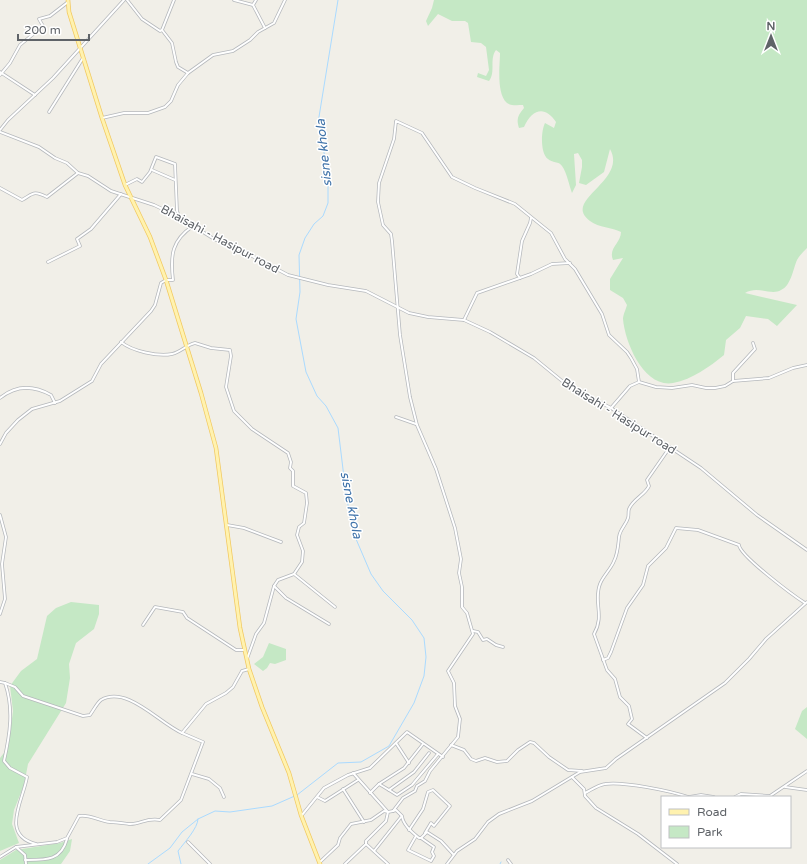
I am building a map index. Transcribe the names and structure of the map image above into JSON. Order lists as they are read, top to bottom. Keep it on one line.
{"streets":{"street":["Bhaisahi - Hasipur road"]},"water":["sisne khola"],"legend":["Road","Park"],"scale_bar":"200 m","north":"top"}
